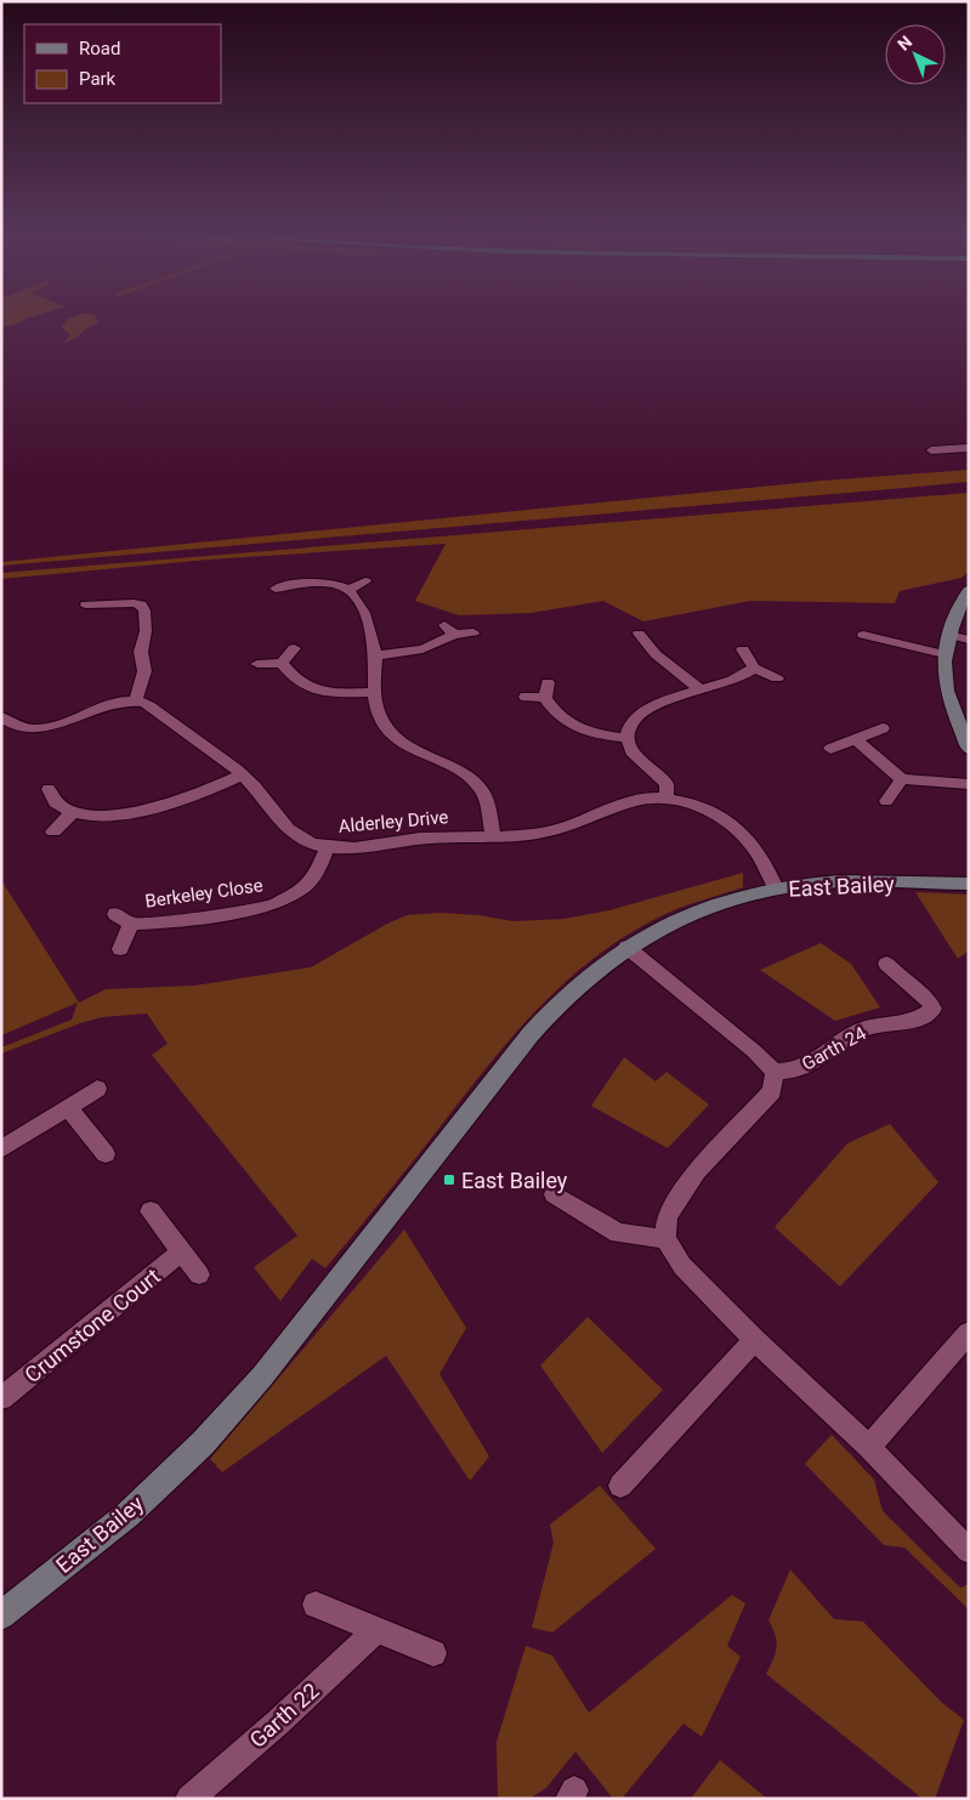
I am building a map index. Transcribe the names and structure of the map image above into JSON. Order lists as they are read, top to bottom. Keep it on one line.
{"streets":{"street":["Alderley Drive","East Bailey","Berkeley Close","Garth 24","Crumstone Court","Garth 22"]},"crossings":[["Alderley Drive","East Bailey"],["Alderley Drive","Berkeley Close"]],"places":{"transit":["East Bailey"]},"legend":["Road","Park"],"north":"top left"}
